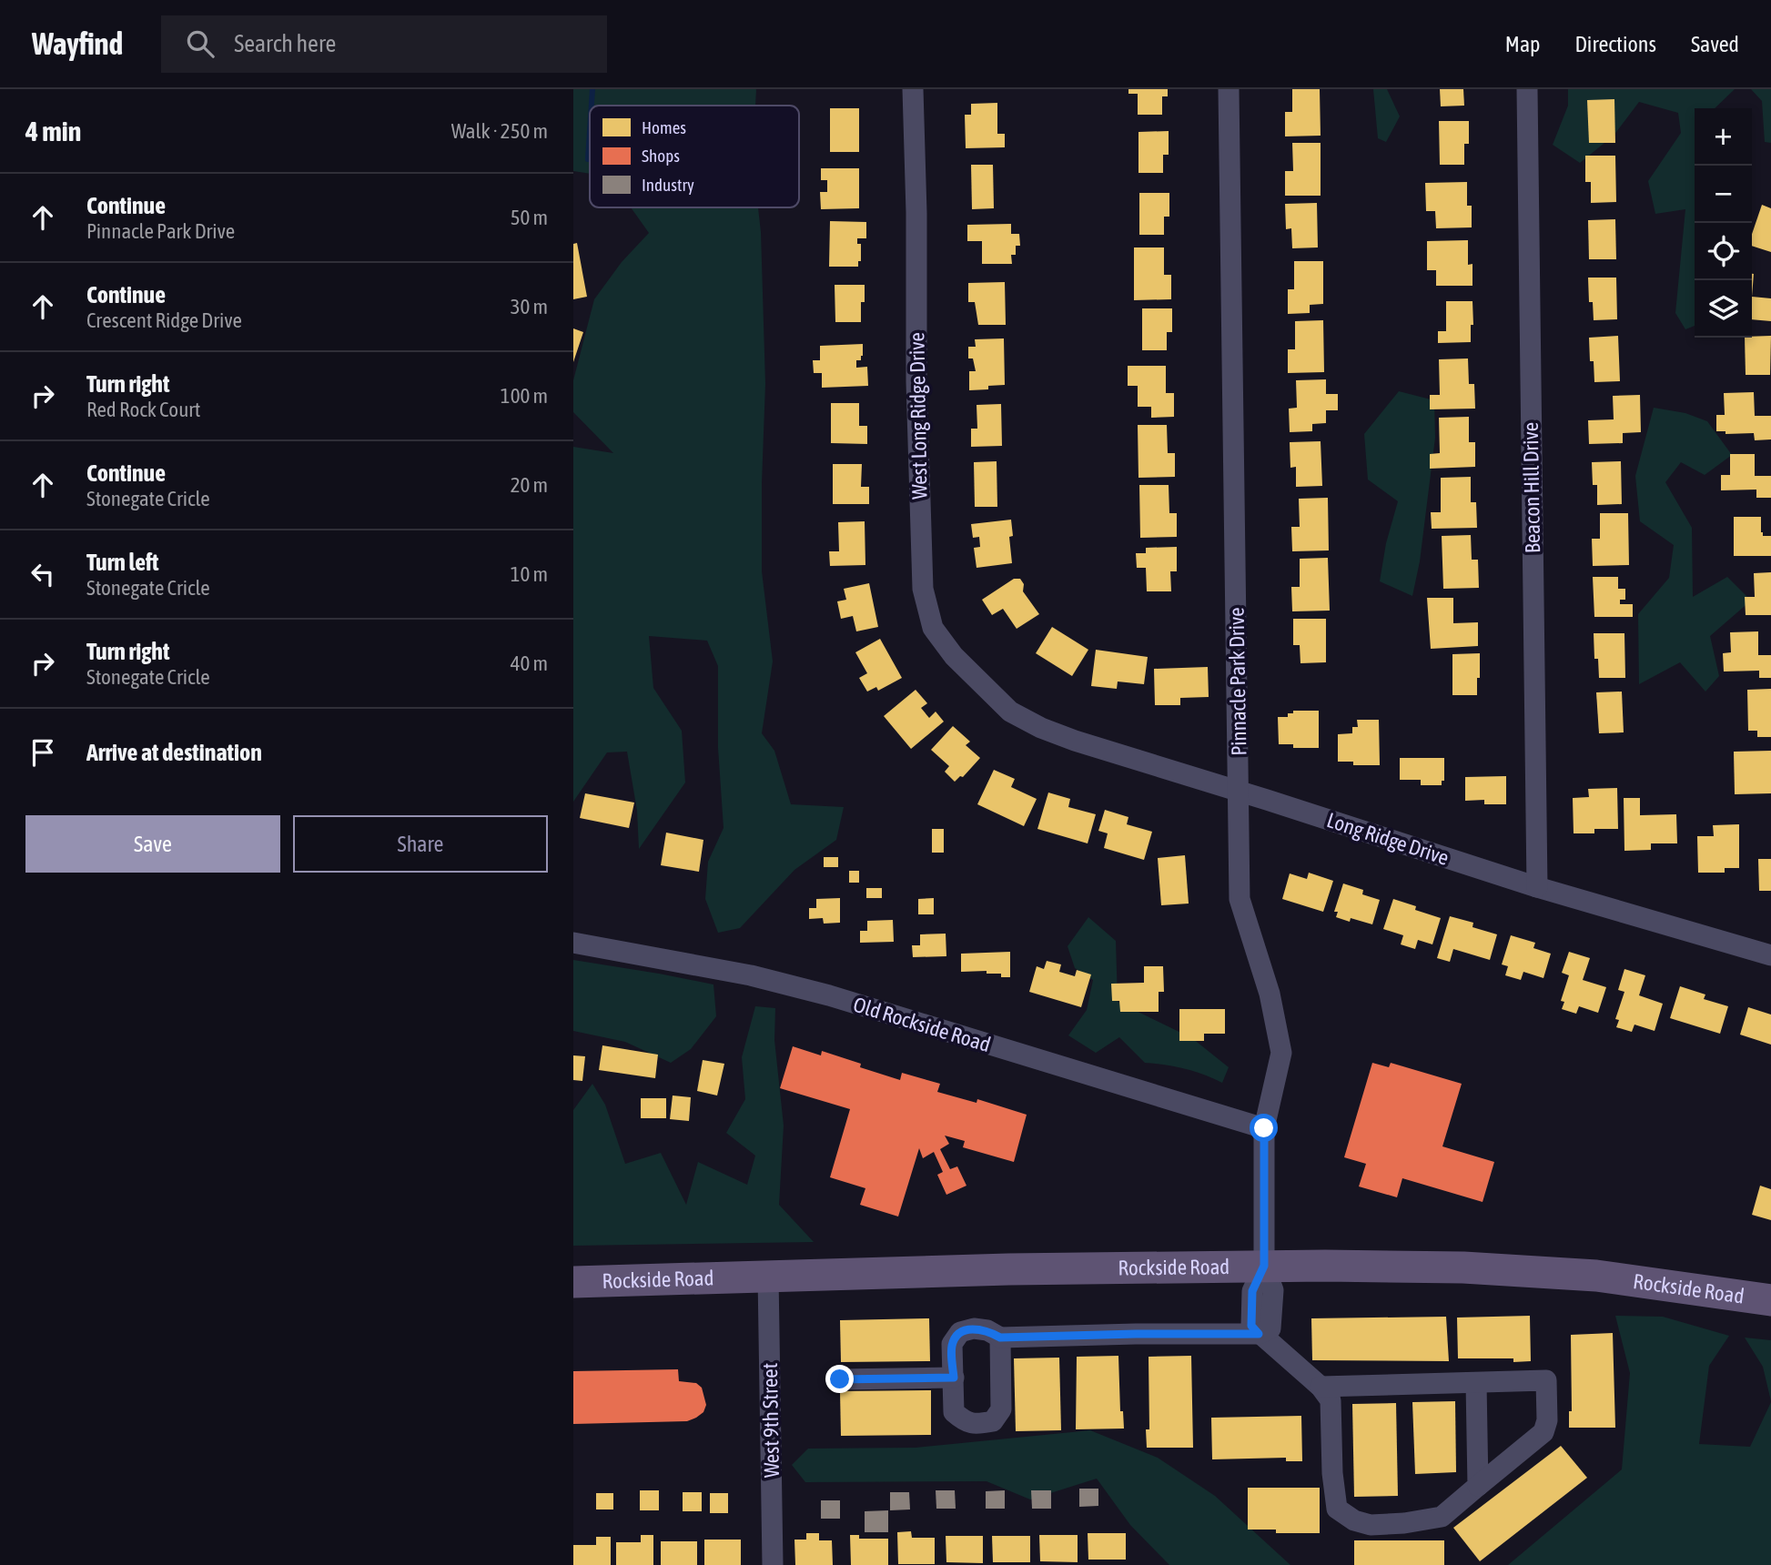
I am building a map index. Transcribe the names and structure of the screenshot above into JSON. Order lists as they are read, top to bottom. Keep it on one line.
{"streets":{"main road":["Rockside Road"],"street":["West Long Ridge Drive","Beacon Hill Drive","Pinnacle Park Drive","Long Ridge Drive","Old Rockside Road","West 9th Street"]},"crossings":[["West Long Ridge Drive","Long Ridge Drive"],["Beacon Hill Drive","Long Ridge Drive"],["Pinnacle Park Drive","Long Ridge Drive"],["Pinnacle Park Drive","Old Rockside Road"],["Pinnacle Park Drive","Rockside Road"],["Rockside Road","West 9th Street"]],"legend":["Homes","Shops","Industry"],"page":{"header":"Wayfind","search":"Search here","nav":["Map","Directions","Saved"],"heading":["4 min","Walk · 250 m"],"map_buttons":["+","−"],"list":[["Continue","Pinnacle Park Drive","50 m"],["Continue","Crescent Ridge Drive","30 m"],["Turn right","Red Rock Court","100 m"],["Continue","Stonegate Cricle","20 m"],["Turn left","Stonegate Cricle","10 m"],["Turn right","Stonegate Cricle","40 m"],"Arrive at destination"],"buttons":["Save","Share"]}}
